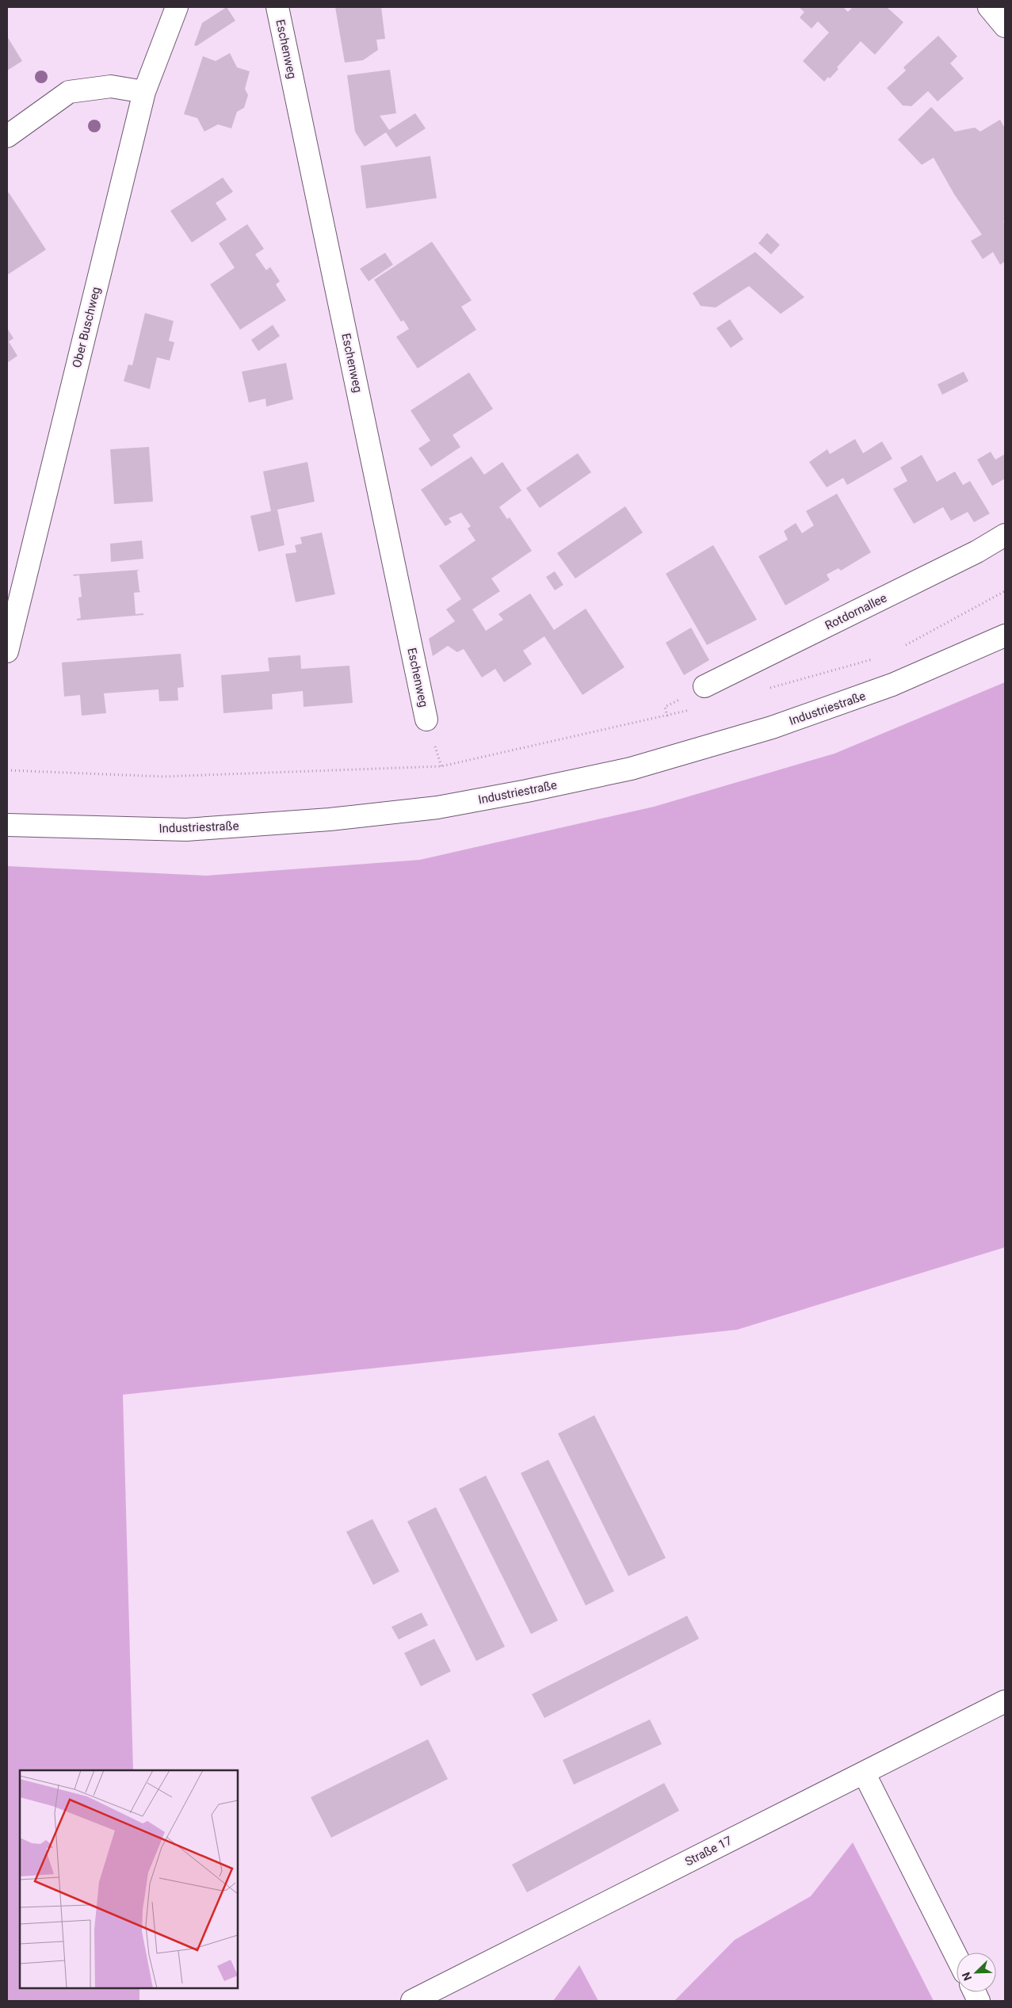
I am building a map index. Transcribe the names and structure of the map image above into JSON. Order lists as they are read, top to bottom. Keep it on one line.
{"streets":{"street":["Eschenweg","Ober Buschweg","Rotdornallee","Industriestraße","Straße 17"]},"north":"bottom left"}
